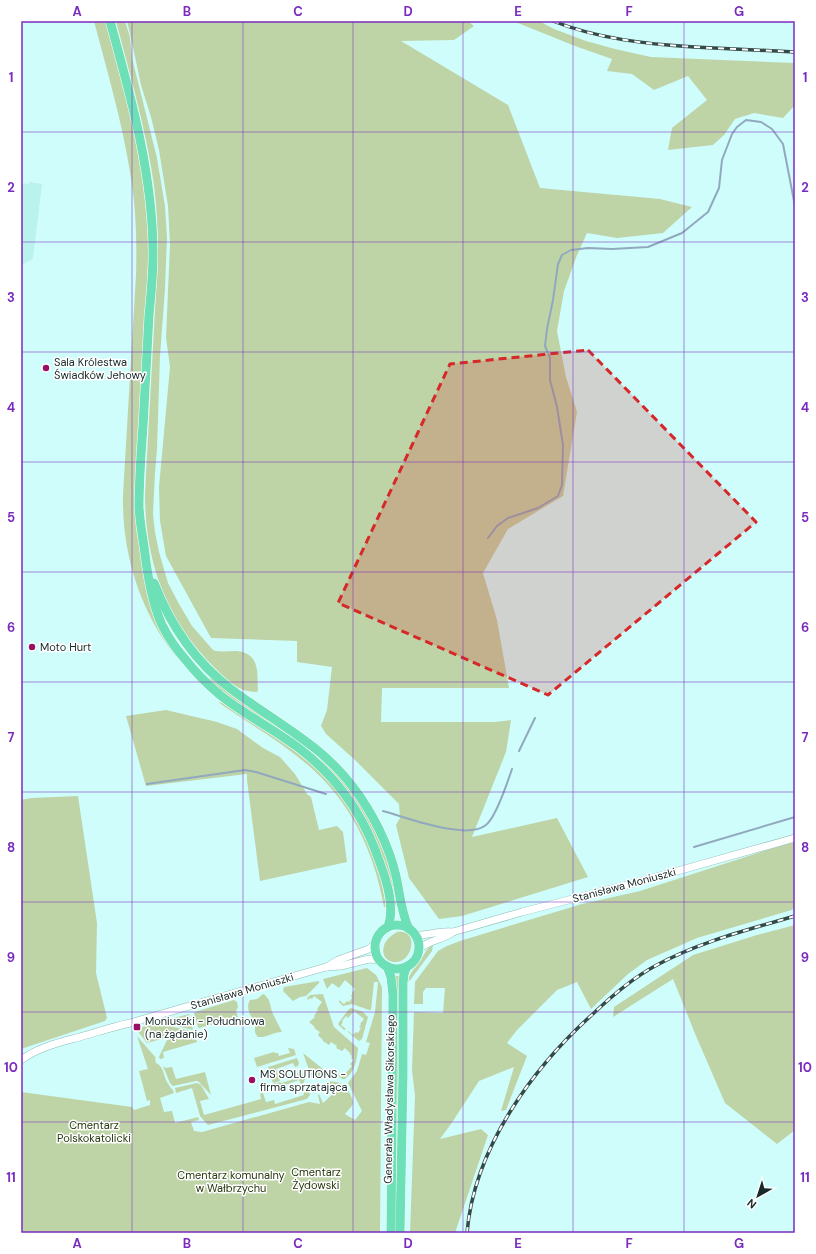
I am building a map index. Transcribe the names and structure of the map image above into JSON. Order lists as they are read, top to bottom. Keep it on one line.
{"streets":{"main road":["Generała Władysława Sikorskiego"],"street":["Stanisława Moniuszki"]},"crossings":[["Stanisława Moniuszki","Generała Władysława Sikorskiego"]],"parks":["Cmentarz Polskokatolicki","Cmentarz Żydowski","Cmentarz komunalny w Wałbrzychu"],"places":{"other":["Sala Królestwa Świadków Jehowy","Moto Hurt","MS SOLUTIONS - firma sprzatająca"],"transit":["Moniuszki - Południowa (na żądanie)"]},"north":"bottom left","grid":{"columns":["A","B","C","D","E","F","G"],"rows":["1","2","3","4","5","6","7","8","9","10","11"]}}
